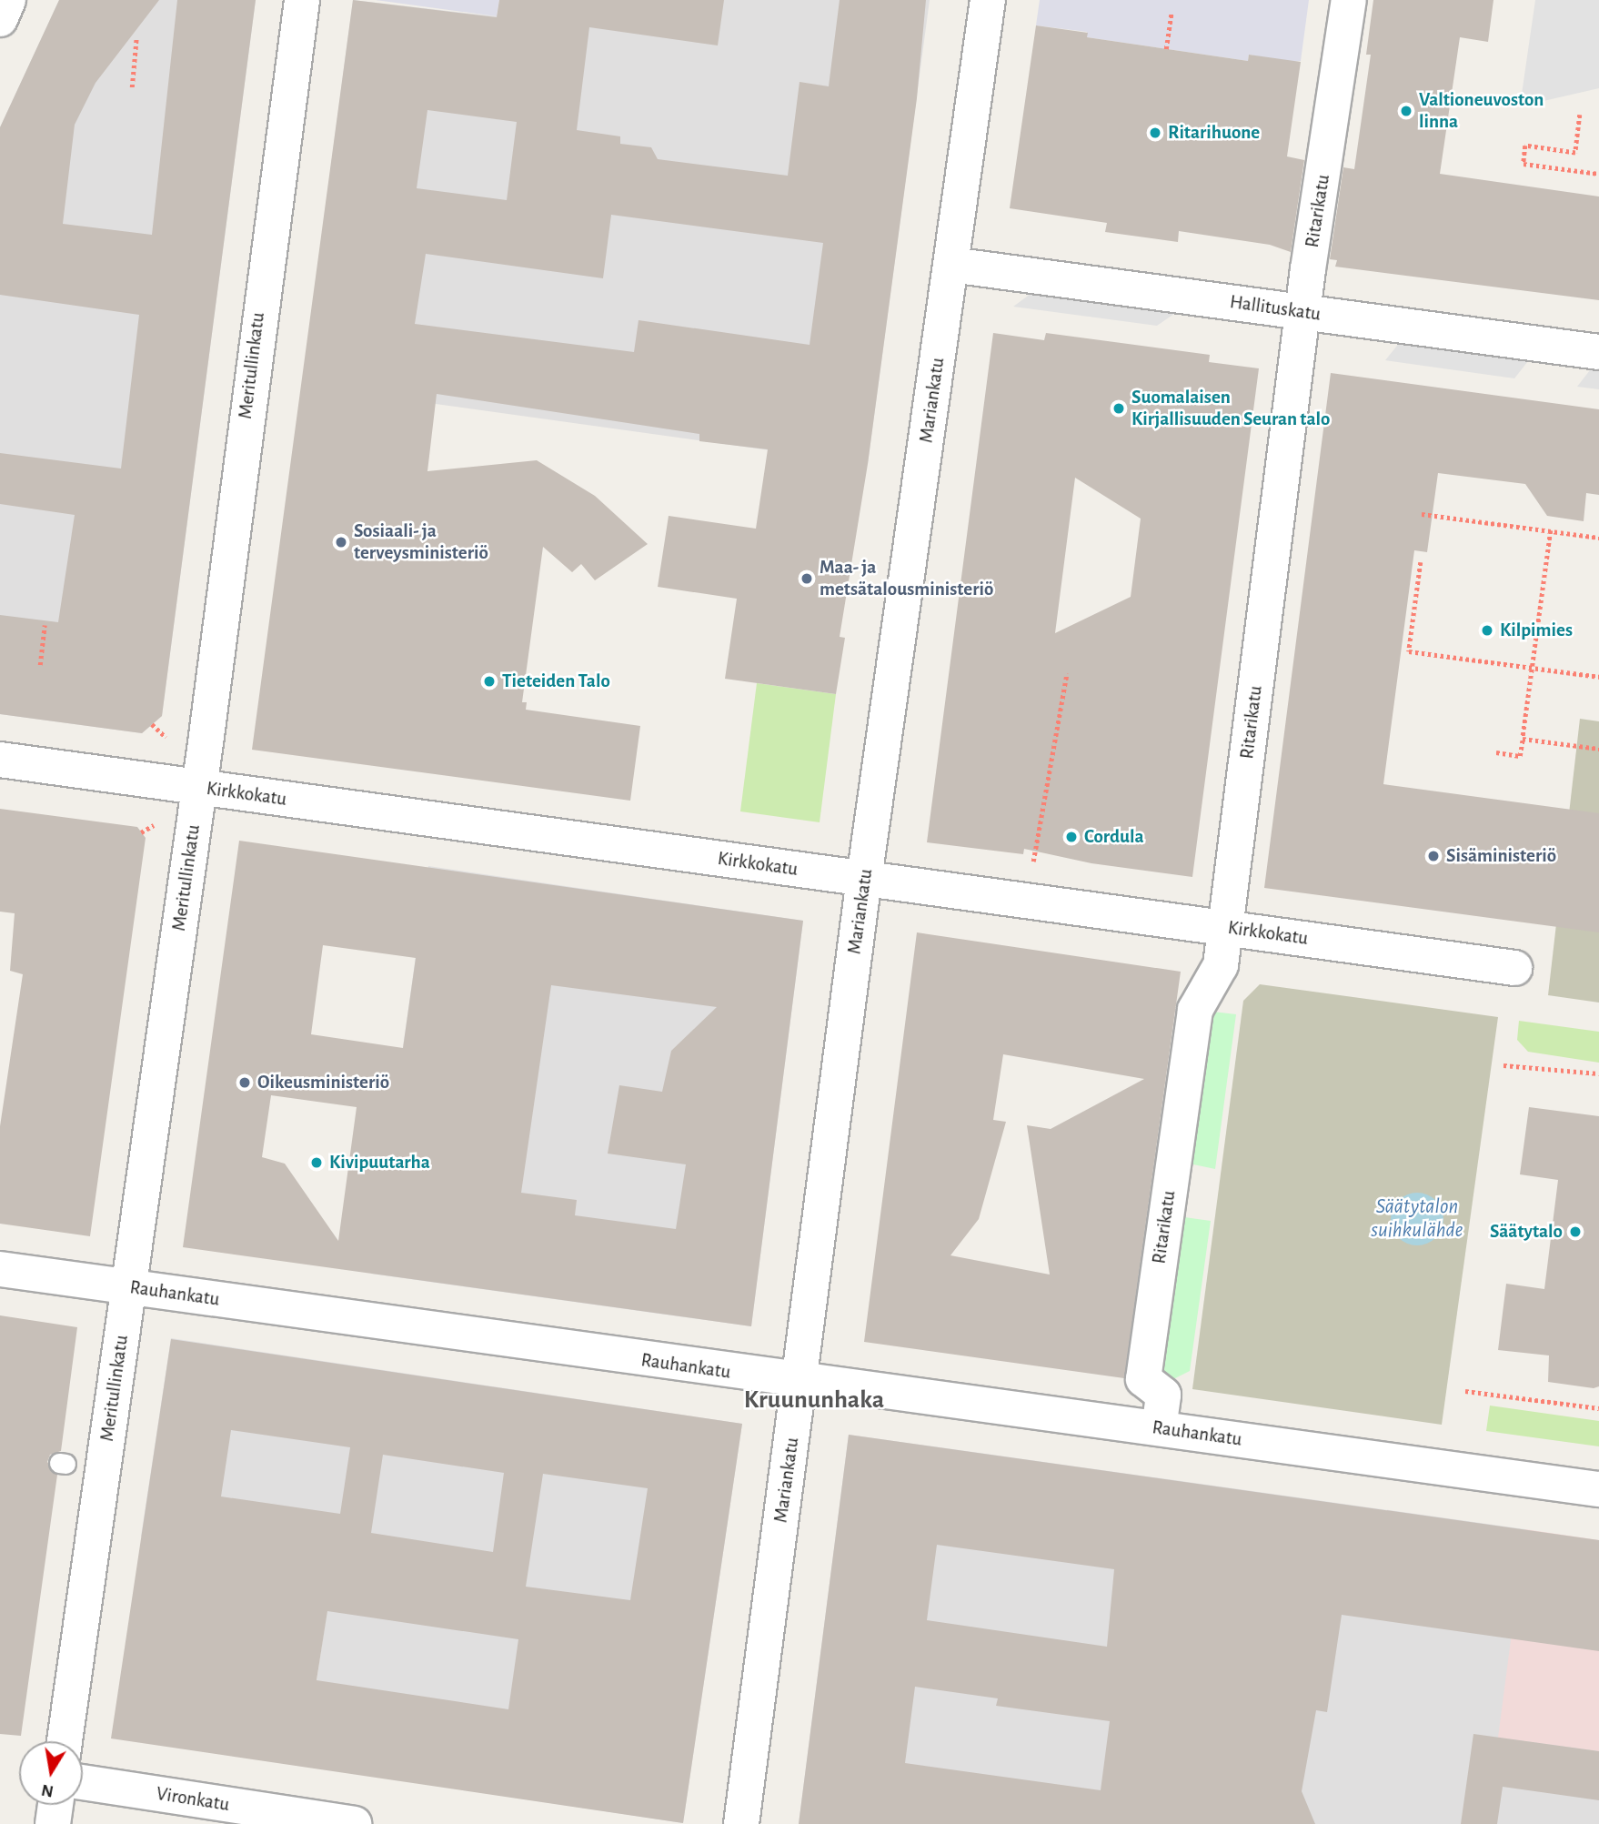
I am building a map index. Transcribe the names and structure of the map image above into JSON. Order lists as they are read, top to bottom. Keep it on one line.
{"streets":{"street":["Ritarikatu","Hallituskatu","Meritullinkatu","Mariankatu","Kirkkokatu","Rauhankatu","Vironkatu"]},"crossings":[["Ritarikatu","Hallituskatu"],["Ritarikatu","Kirkkokatu"],["Ritarikatu","Rauhankatu"],["Hallituskatu","Mariankatu"],["Meritullinkatu","Kirkkokatu"],["Meritullinkatu","Rauhankatu"],["Mariankatu","Kirkkokatu"],["Mariankatu","Rauhankatu"]],"districts":["Kruununhaka"],"water":["Säätytalon suihkulähde"],"places":["Valtioneuvoston linna","Ritarihuone","Suomalaisen Kirjallisuuden Seuran talo","Sosiaali- ja terveysministeriö","Maa- ja metsätalousministeriö","Kilpimies","Tieteiden Talo","Cordula","Sisäministeriö","Oikeusministeriö","Kivipuutarha","Säätytalo"],"north":"bottom"}
